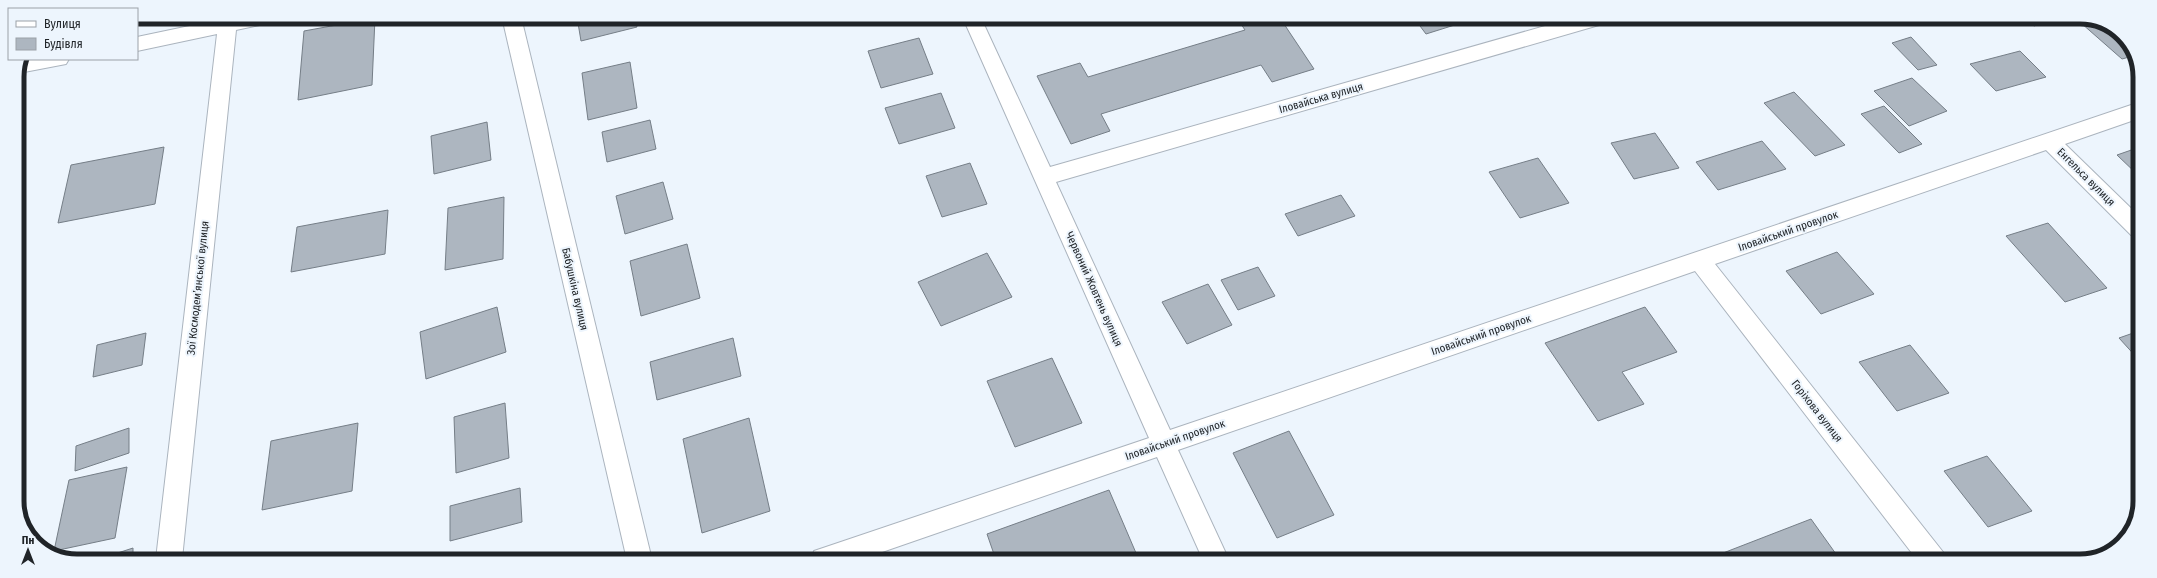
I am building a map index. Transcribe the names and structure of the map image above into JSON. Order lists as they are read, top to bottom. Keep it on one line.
{"streets":{"street":["Іловайська вулиця","Енгельса вулиця","Іловайський провулок","Зої Космодем’янської вулиця","Бабушкіна вулиця","Червоний Жовтень вулиця","Горіхова вулиця"]},"crossings":[["Іловайська вулиця","Червоний Жовтень вулиця"],["Енгельса вулиця","Іловайський провулок"],["Іловайський провулок","Червоний Жовтень вулиця"],["Іловайський провулок","Горіхова вулиця"]],"legend":["Вулиця","Будівля"],"north":"top"}
